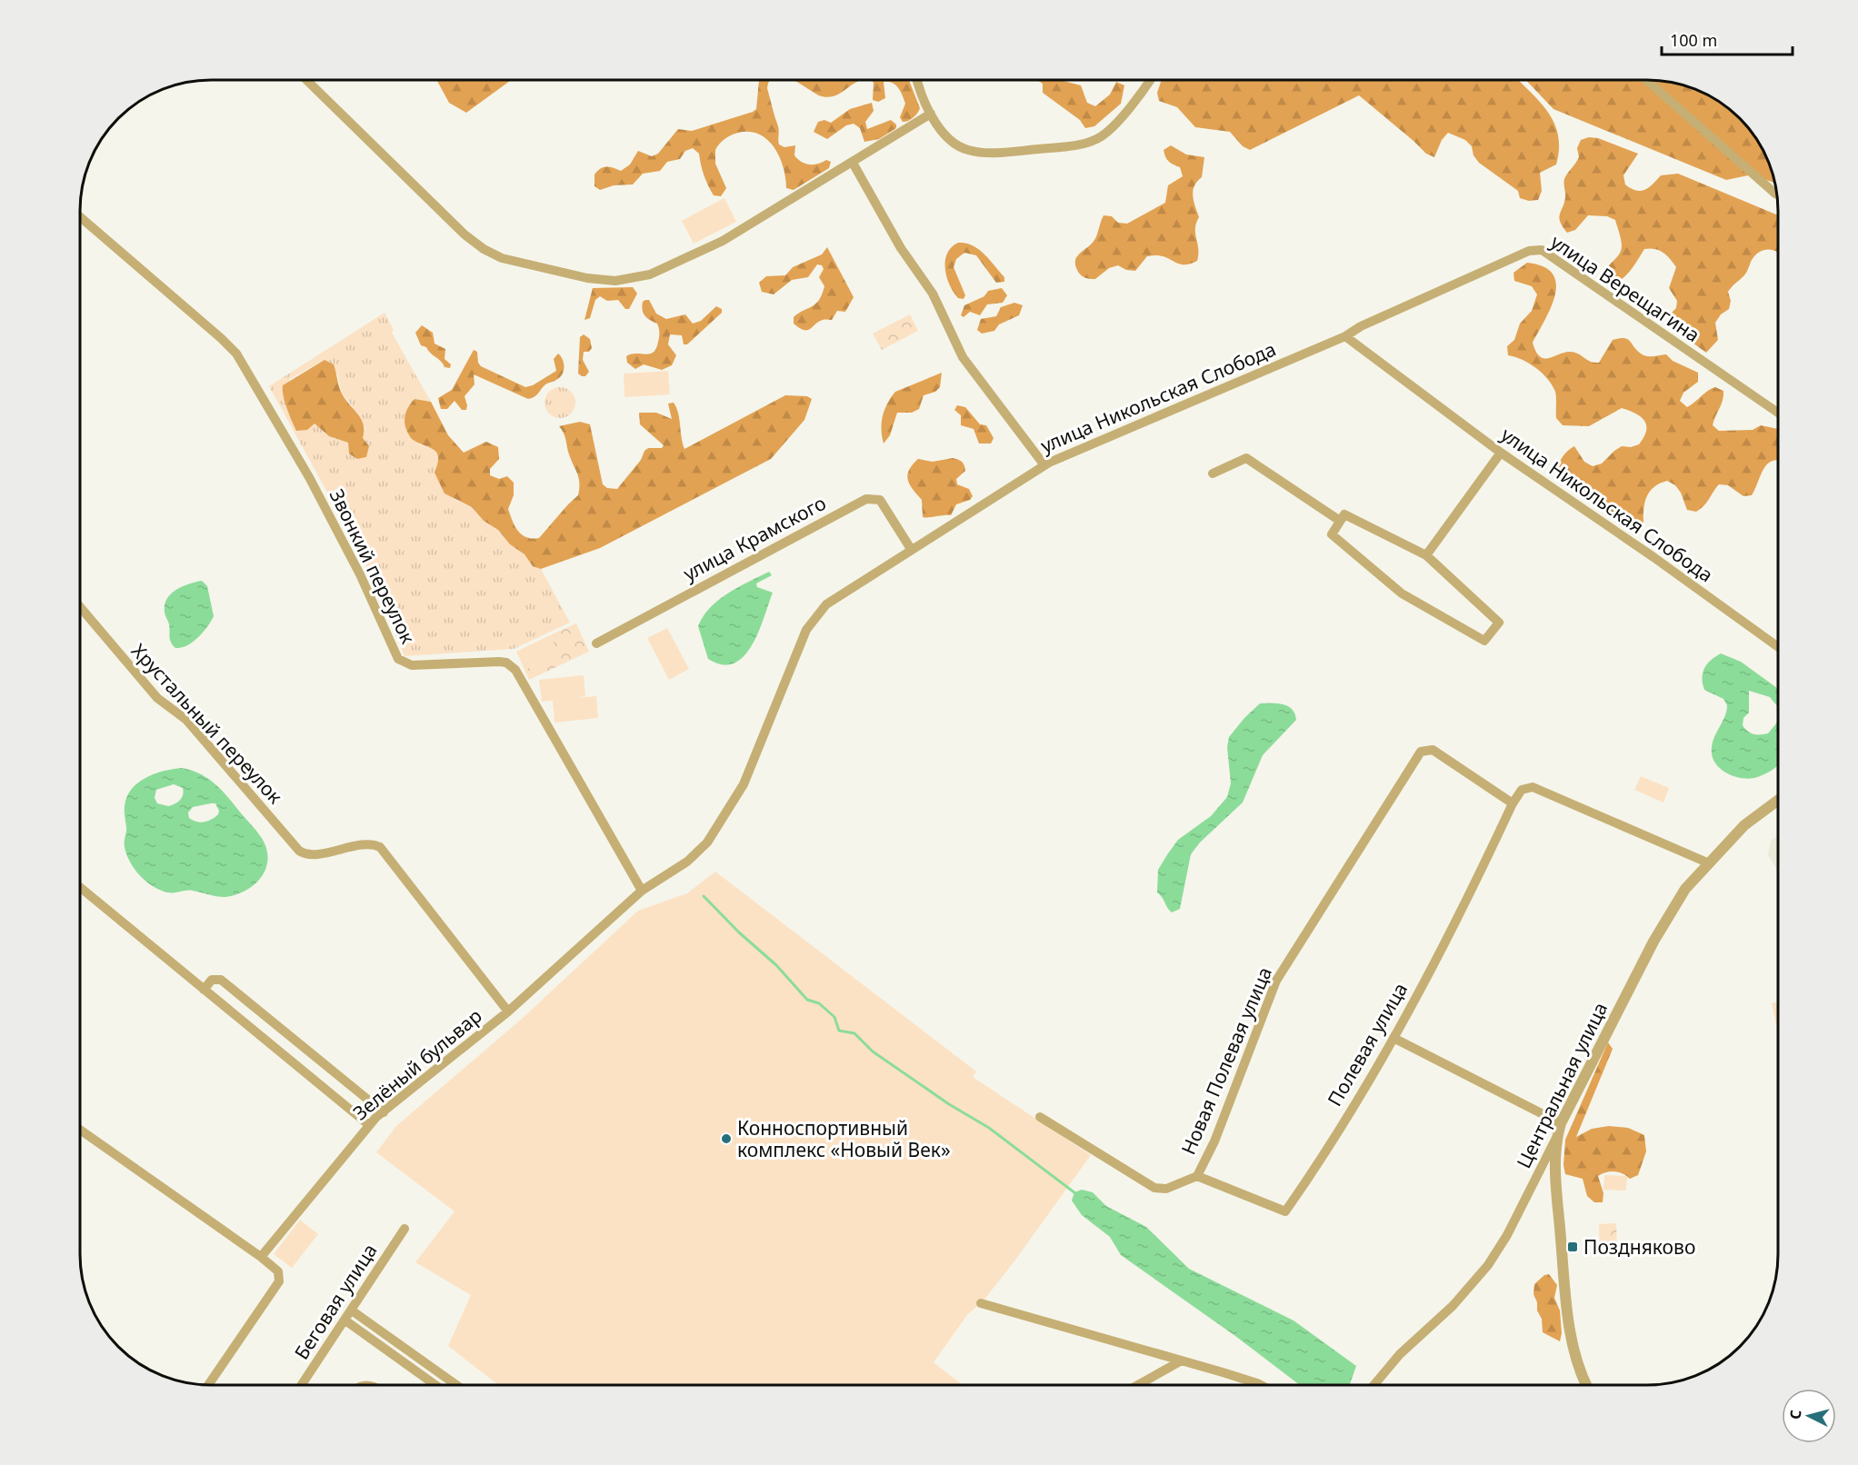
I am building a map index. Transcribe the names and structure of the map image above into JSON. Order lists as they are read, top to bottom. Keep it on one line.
{"streets":{"street":["улица Верещагина","улица Никольская Слобода","улица Крамского","Звонкий переулок","Хрустальный переулок","Полевая улица","Новая Полевая улица","Зелёный бульвар","Центральная улица","Беговая улица"]},"crossings":[["улица Верещагина","улица Никольская Слобода"],["улица Никольская Слобода","улица Крамского"],["улица Никольская Слобода","Звонкий переулок"],["улица Никольская Слобода","Зелёный бульвар"],["Звонкий переулок","Зелёный бульвар"],["Хрустальный переулок","Зелёный бульвар"],["Полевая улица","Новая Полевая улица"]],"places":{"other":["Конноспортивный комплекс «Новый Век»"],"transit":["Поздняково"]},"scale_bar":"100 m","north":"left"}
